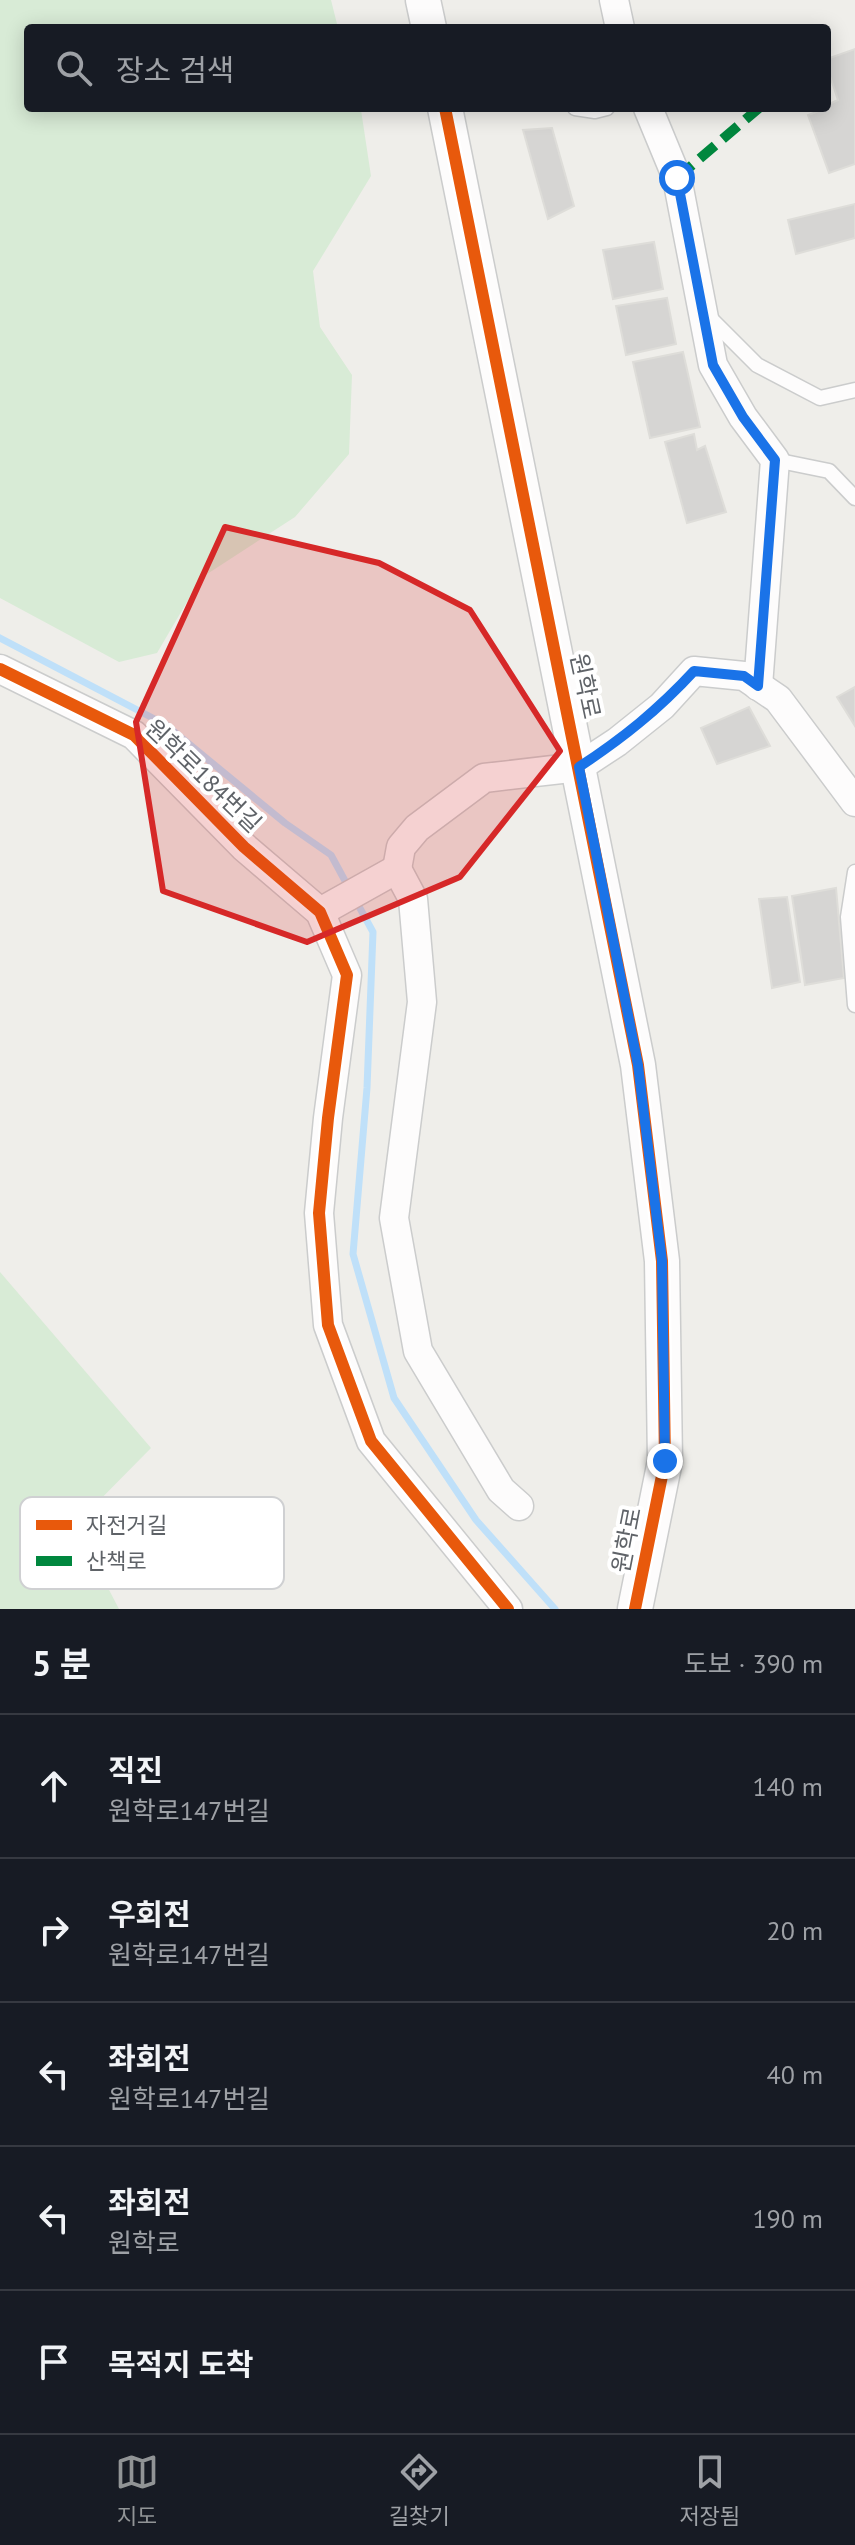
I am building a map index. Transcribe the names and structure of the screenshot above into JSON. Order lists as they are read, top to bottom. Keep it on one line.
{"streets":{"street":["원학로","원학로184번길"]},"legend":["자전거길","산책로"],"page":{"search":"장소 검색","heading":["5 분","도보 · 390 m"],"list":[["직진","원학로147번길","140 m"],["우회전","원학로147번길","20 m"],["좌회전","원학로147번길","40 m"],["좌회전","원학로","190 m"],"목적지 도착"],"nav":["지도","길찾기","저장됨"]}}
